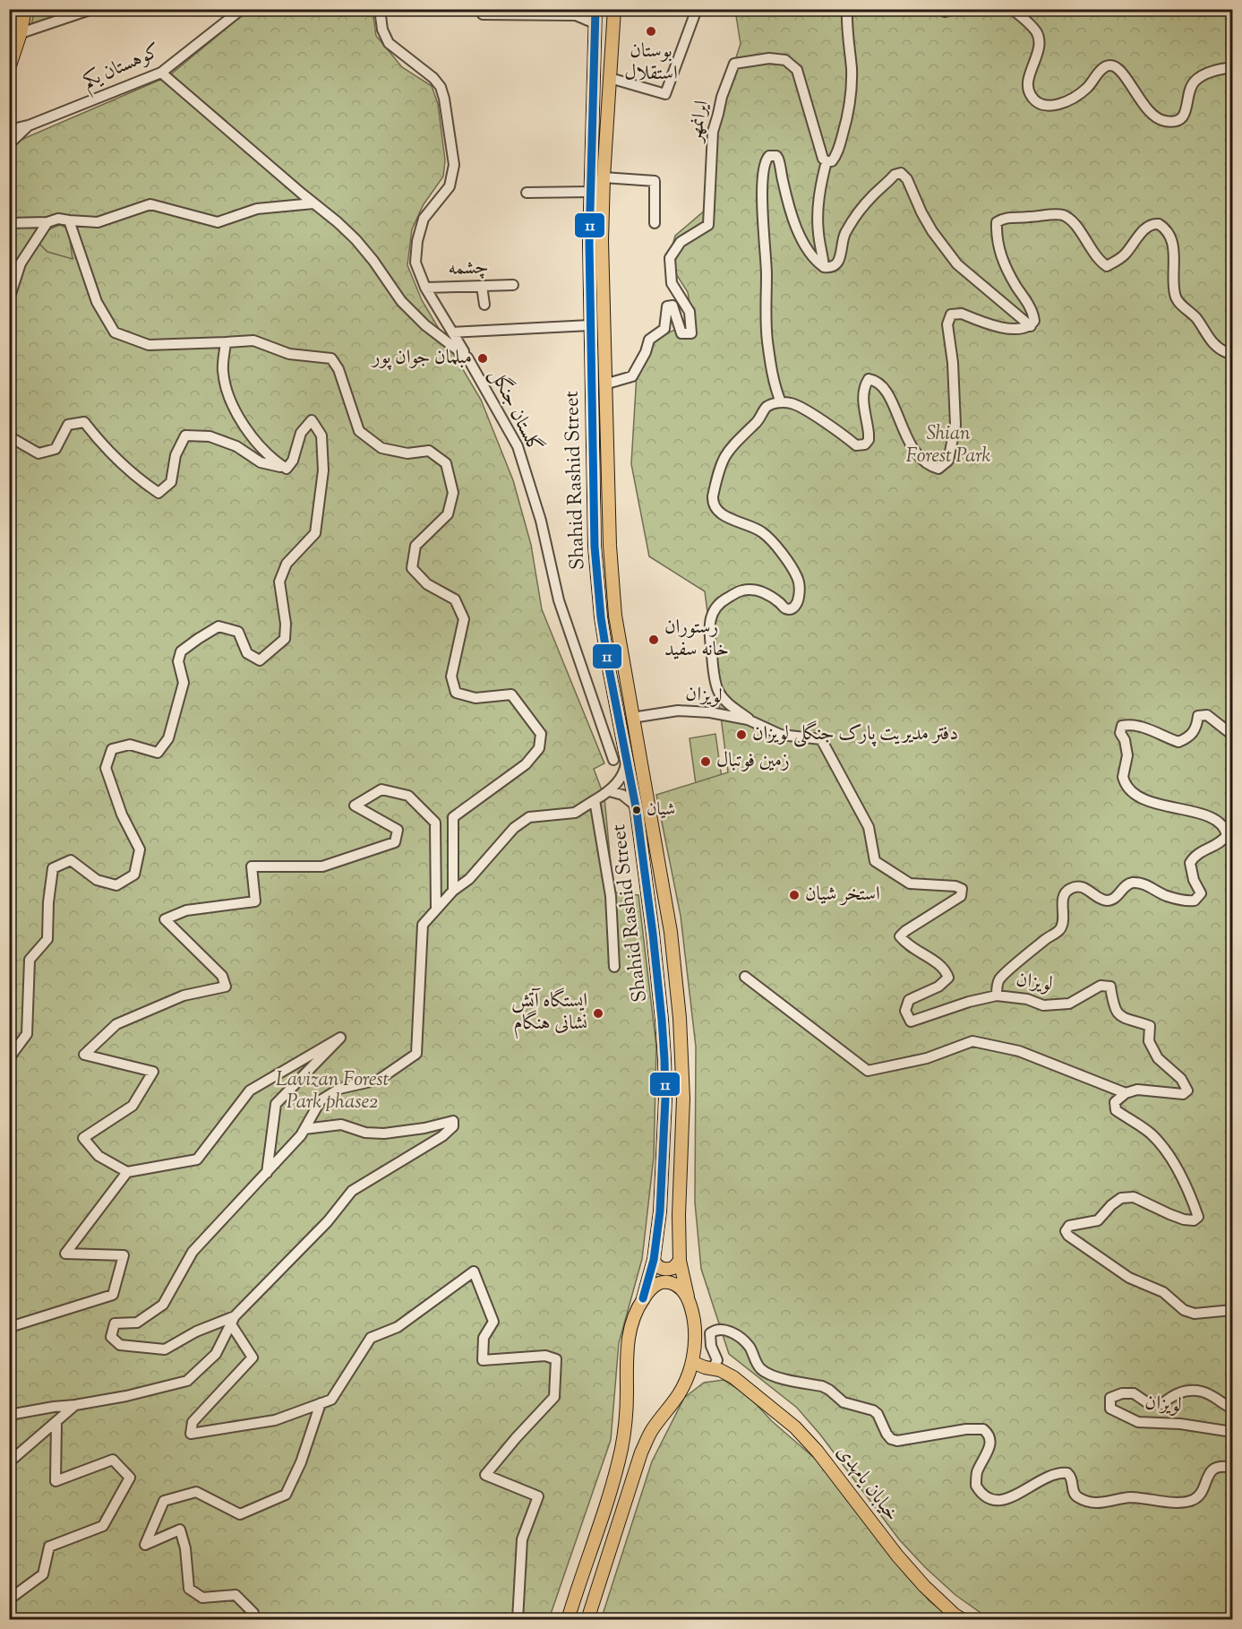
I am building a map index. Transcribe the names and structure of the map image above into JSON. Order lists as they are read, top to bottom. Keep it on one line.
{"streets":{"main road":["Shahid Rashid Street","خیابان یامهدی"],"street":["کوهستان یکم","ایرانمهر","چشمه","گلستان جنگل","لویزان"]},"crossings":[["کوهستان یکم","گلستان جنگل"],["ایرانمهر","Shahid Rashid Street"],["چشمه","گلستان جنگل"],["Shahid Rashid Street","لویزان"],["Shahid Rashid Street","خیابان یامهدی"]],"parks":["Shian Forest Park","Lavizan Forest Park phase2"],"places":["بوستان استقلال","مبلمان جوان پور","رستوران خانه سفید","دفتر مدیریت پارک جنگلی لویزان","زمین فوتبال","شیان","استخر شیان","ایستگاه آتش نشانی هنگام"],"lines":["transit line 11"]}
